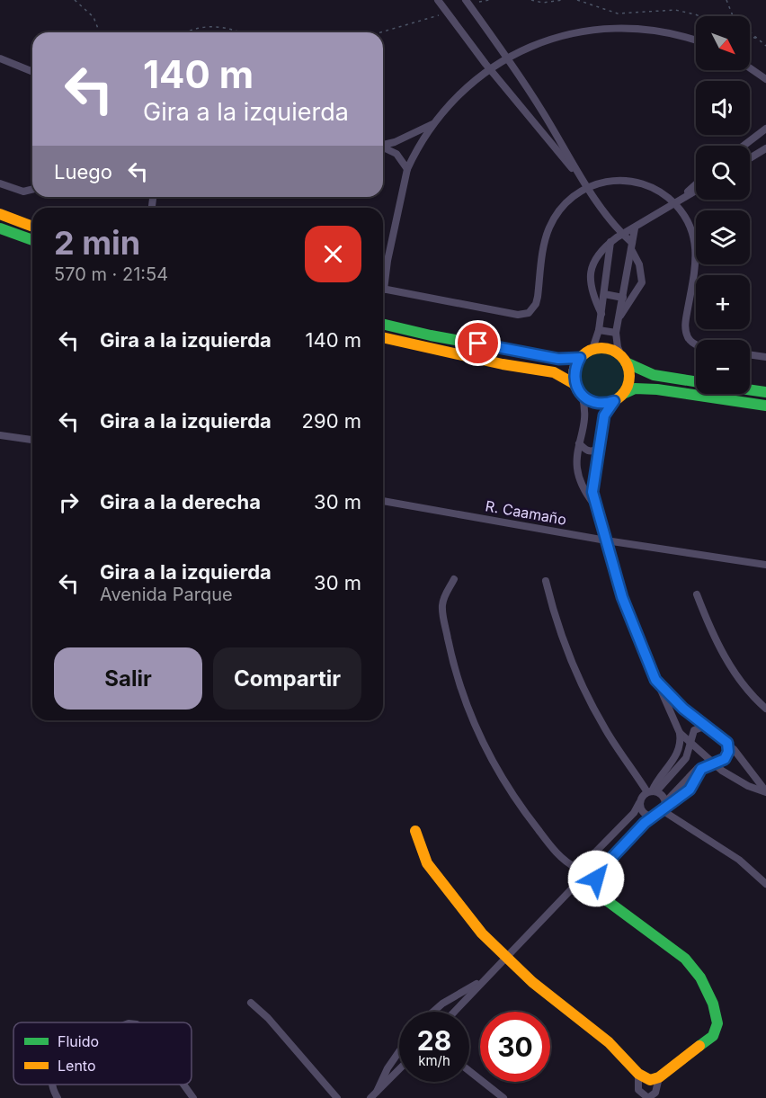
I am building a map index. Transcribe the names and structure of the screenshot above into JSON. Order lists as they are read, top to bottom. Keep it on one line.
{"streets":{"street":["R. Caamaño"]},"legend":["Fluido","Lento"],"north":"bottom right","page":{"map_buttons":["+","−"],"turn":["140 m","Gira a la izquierda"],"then":"Luego","heading":["2 min","570 m · 21:54"],"list":[{"name":"Gira a la izquierda","value":"140 m"},{"name":"Gira a la izquierda","value":"290 m"},{"name":"Gira a la derecha","value":"30 m"},{"name":"Gira a la izquierda","note":"Avenida Parque","value":"30 m"}],"buttons":["Salir","Compartir"],"speed":"28 km/h","limit":"30"}}
